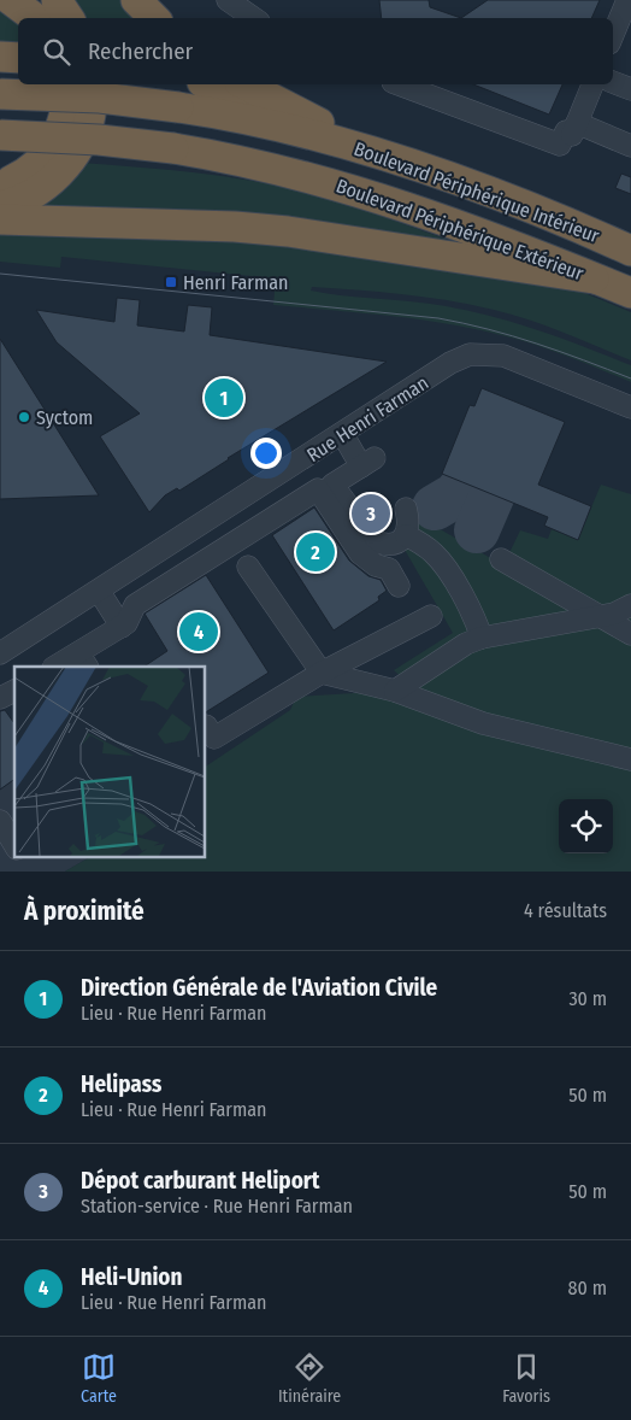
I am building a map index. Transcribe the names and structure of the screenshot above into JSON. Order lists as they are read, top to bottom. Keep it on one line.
{"streets":{"highway":["Boulevard Périphérique Intérieur","Boulevard Périphérique Extérieur"],"street":["Rue Henri Farman"]},"places":{"transit":["Henri Farman"],"other":["Syctom"]},"page":{"search":"Rechercher","pins":["1","3","2","4"],"heading":["À proximité","4 résultats"],"list":[{"mark":"1","name":"Direction Générale de l'Aviation Civile","note":"Lieu · Rue Henri Farman","value":"30 m"},{"mark":"2","name":"Helipass","note":"Lieu · Rue Henri Farman","value":"50 m"},{"mark":"3","name":"Dépot carburant Heliport","note":"Station-service · Rue Henri Farman","value":"50 m"},{"mark":"4","name":"Heli-Union","note":"Lieu · Rue Henri Farman","value":"80 m"}],"nav":["Carte","Itinéraire","Favoris"]}}
